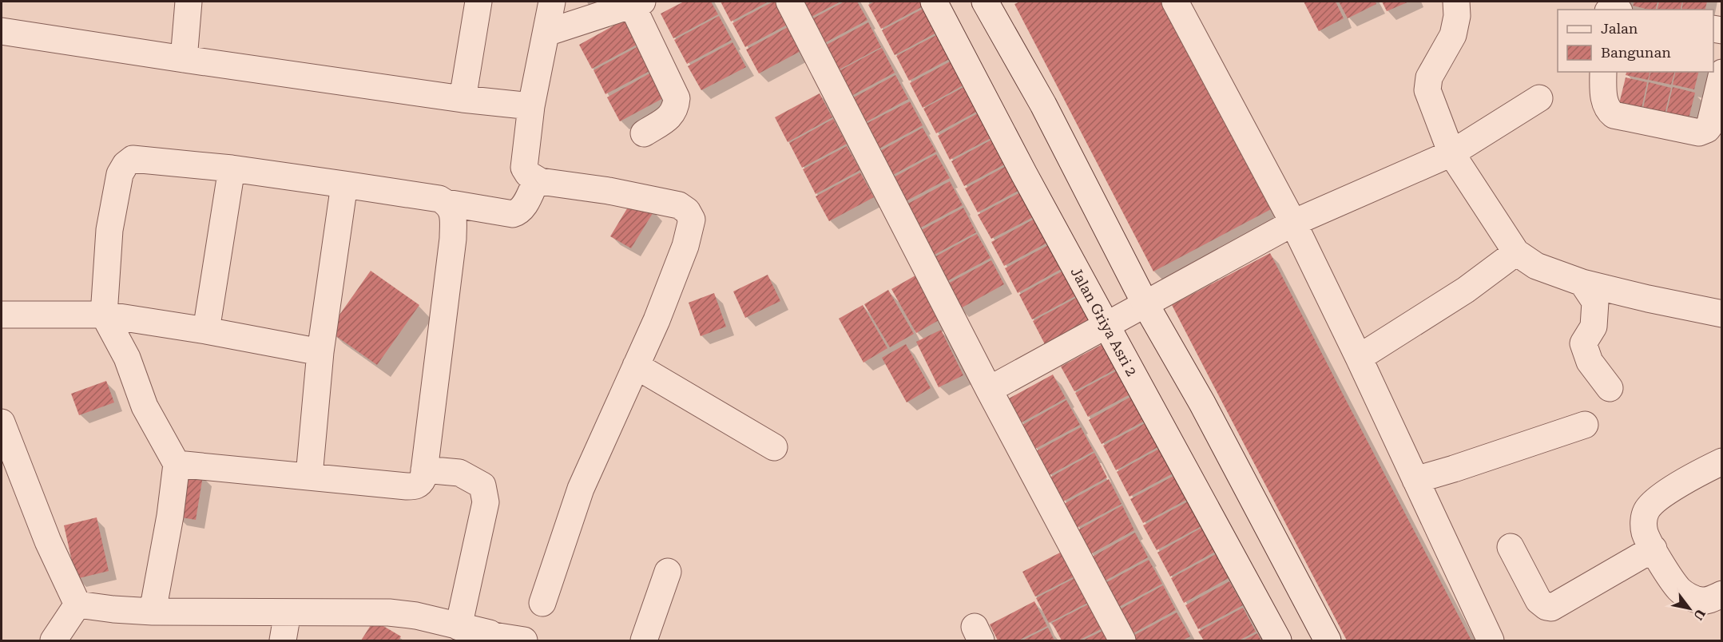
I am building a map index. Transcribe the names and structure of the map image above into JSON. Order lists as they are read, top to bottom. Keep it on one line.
{"streets":{"street":["Jalan Griya Asri 2"]},"legend":["Jalan","Bangunan"],"north":"bottom right"}
